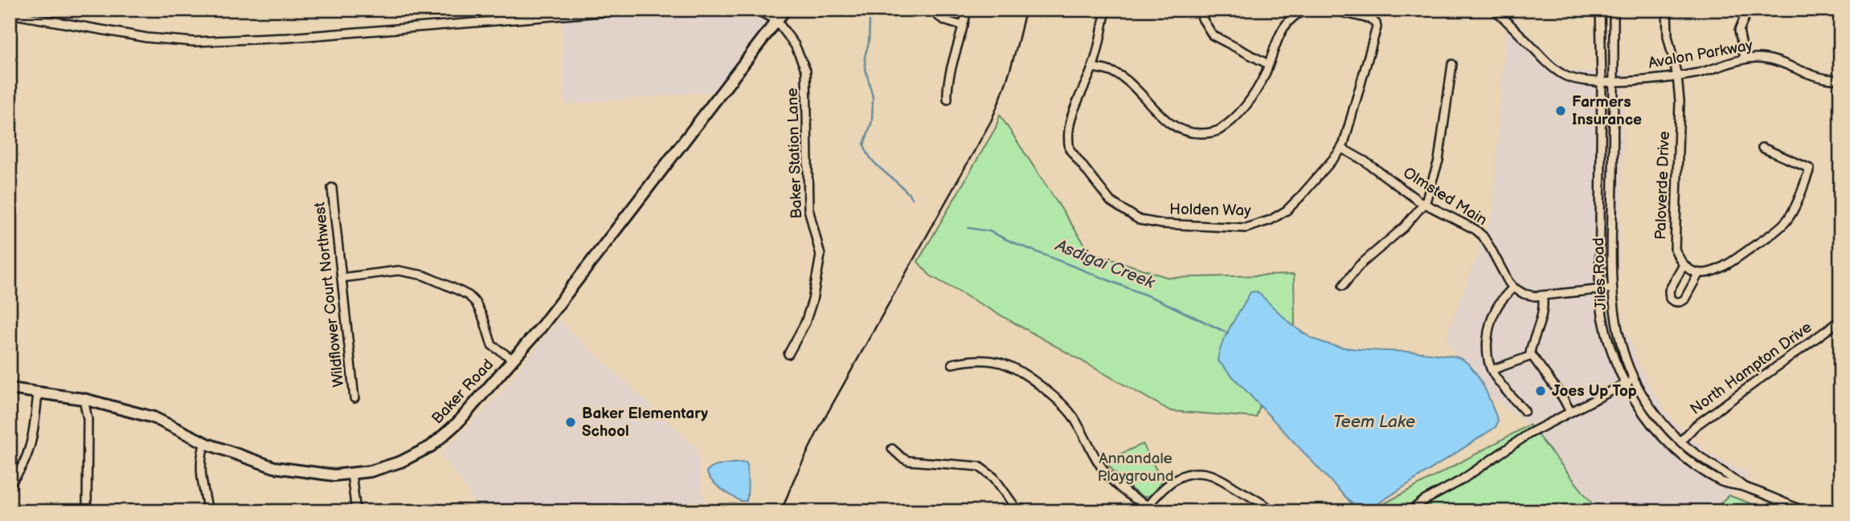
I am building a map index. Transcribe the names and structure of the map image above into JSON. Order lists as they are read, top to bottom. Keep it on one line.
{"streets":{"main road":["Baker Road"],"street":["Avalon Parkway","Baker Station Lane","Paloverde Drive","Olmsted Main","Holden Way","Jiles Road","Wildflower Court Northwest","North Hampton Drive"]},"crossings":[["Avalon Parkway","Paloverde Drive"],["Avalon Parkway","Jiles Road"],["Baker Station Lane","Baker Road"],["Olmsted Main","Holden Way"],["Jiles Road","North Hampton Drive"]],"water":["Asdigai Creek","Teem Lake"],"parks":["Annandale Playground"],"places":["Farmers Insurance","Joes Up Top","Baker Elementary School"]}
